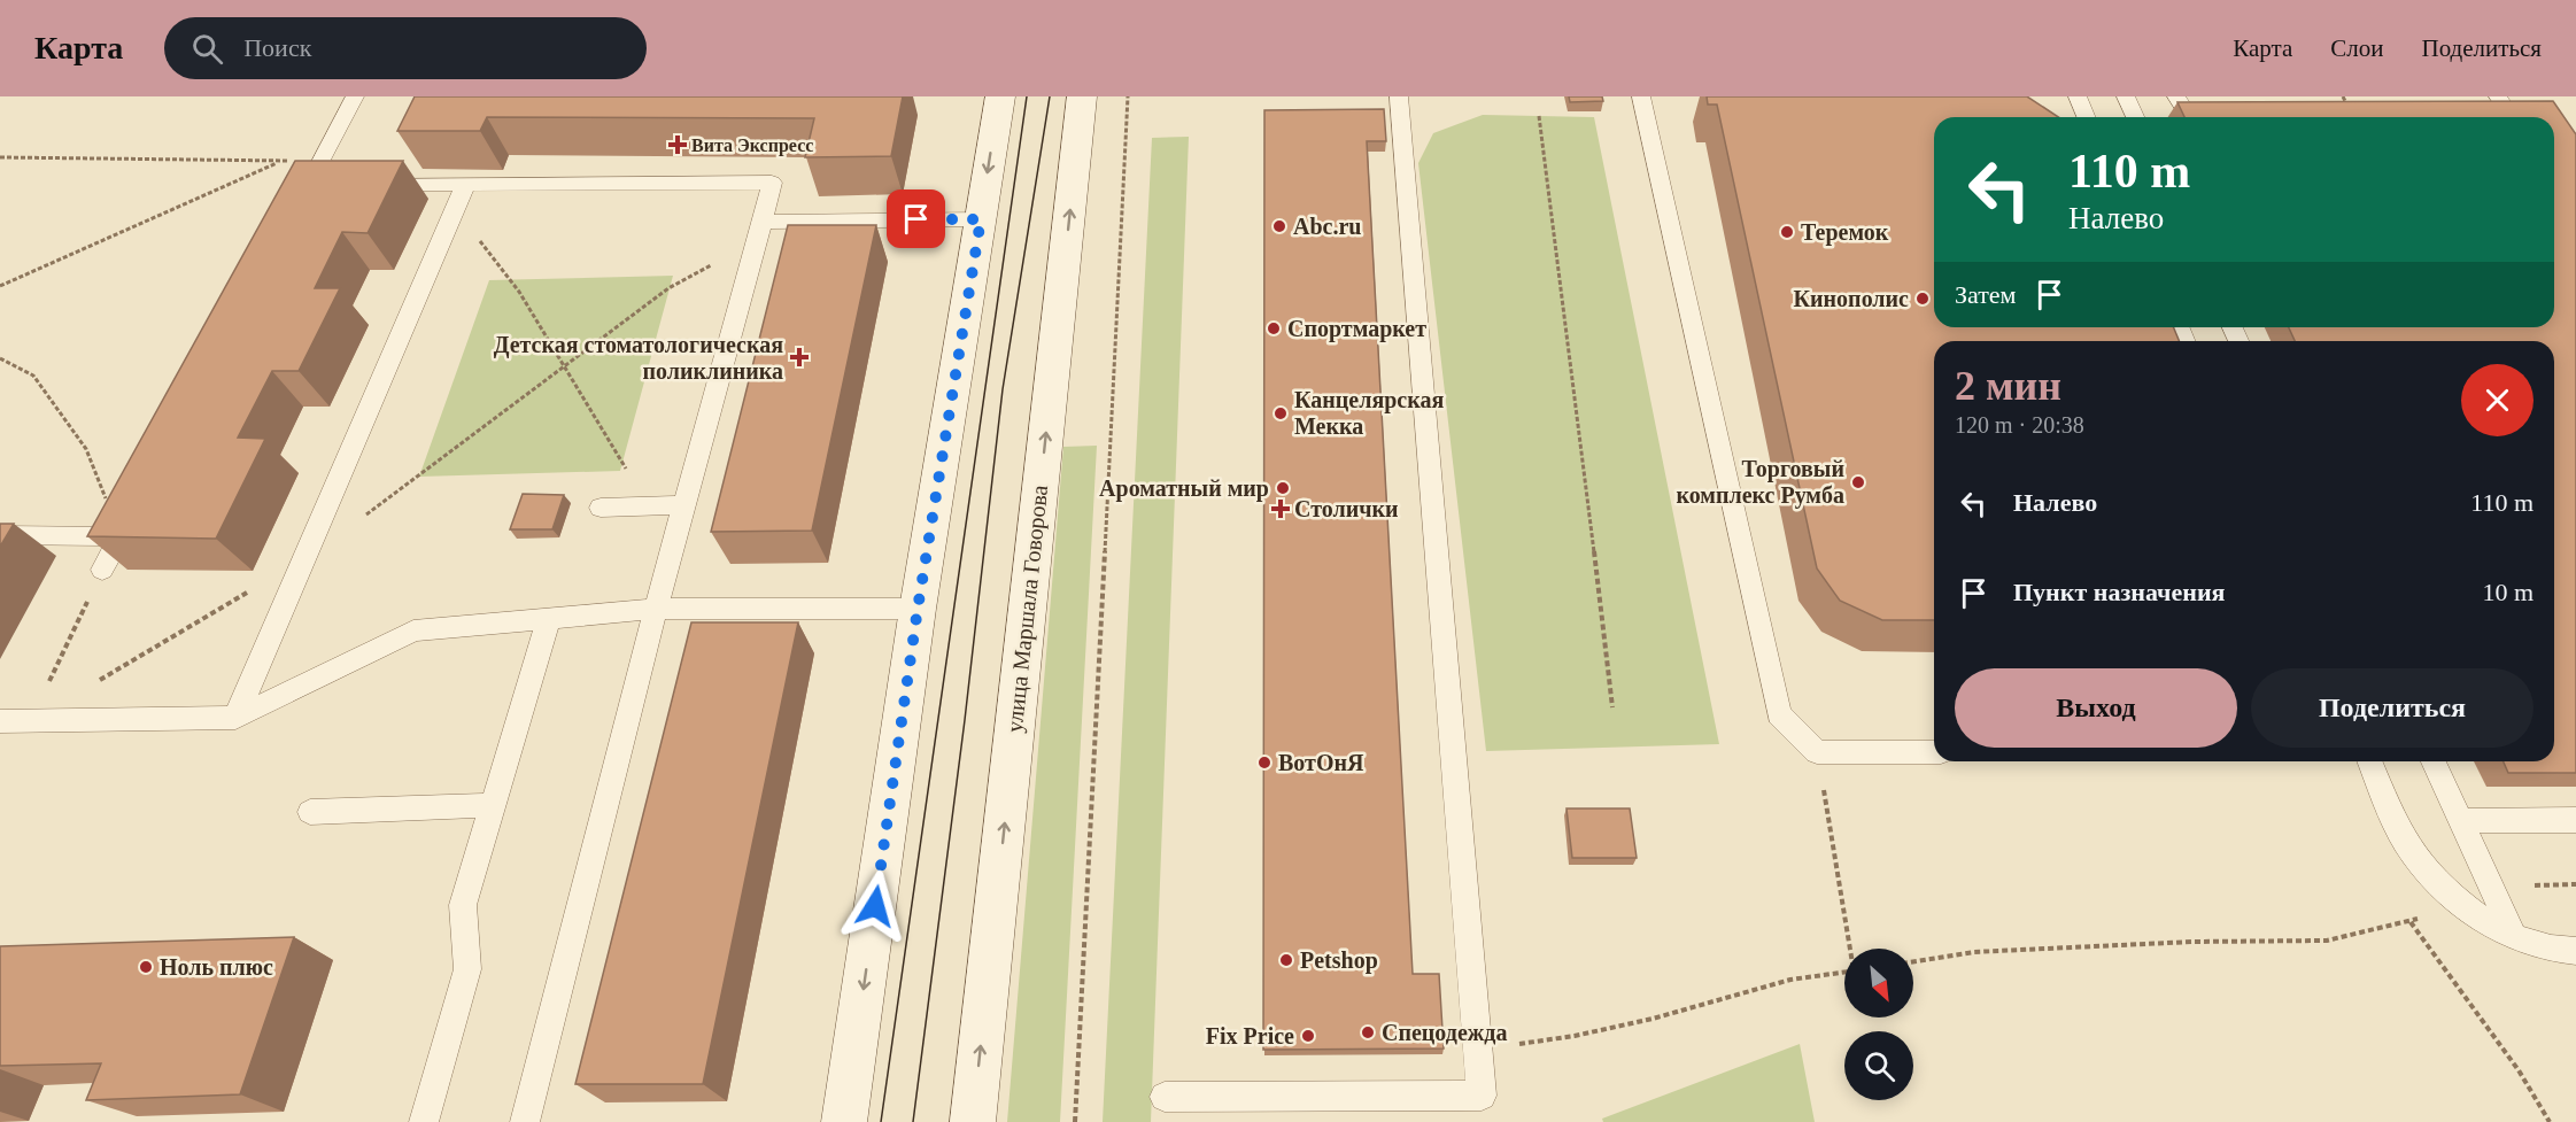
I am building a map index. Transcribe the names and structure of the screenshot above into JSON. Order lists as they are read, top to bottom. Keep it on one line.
{"streets":{"main road":["улица Маршала Говорова"]},"places":{"health":["Вита Экспресс","Детская стоматологическая поликлиника","Столички"],"other":["Abc.ru","Теремок","Кинополис","Спортмаркет","Канцелярская Мекка","Торговый комплекс Румба","Ароматный мир","ВотОнЯ","Petshop","Ноль плюс","Спецодежда","Fix Price"]},"north":"bottom right","page":{"header":"Карта","search":"Поиск","nav":["Карта","Слои","Поделиться"],"turn":["110 m","Налево"],"then":"Затем","heading":["2 мин","120 m · 20:38"],"list":[{"name":"Налево","value":"110 m"},{"name":"Пункт назначения","value":"10 m"}],"buttons":["Выход","Поделиться"]}}
